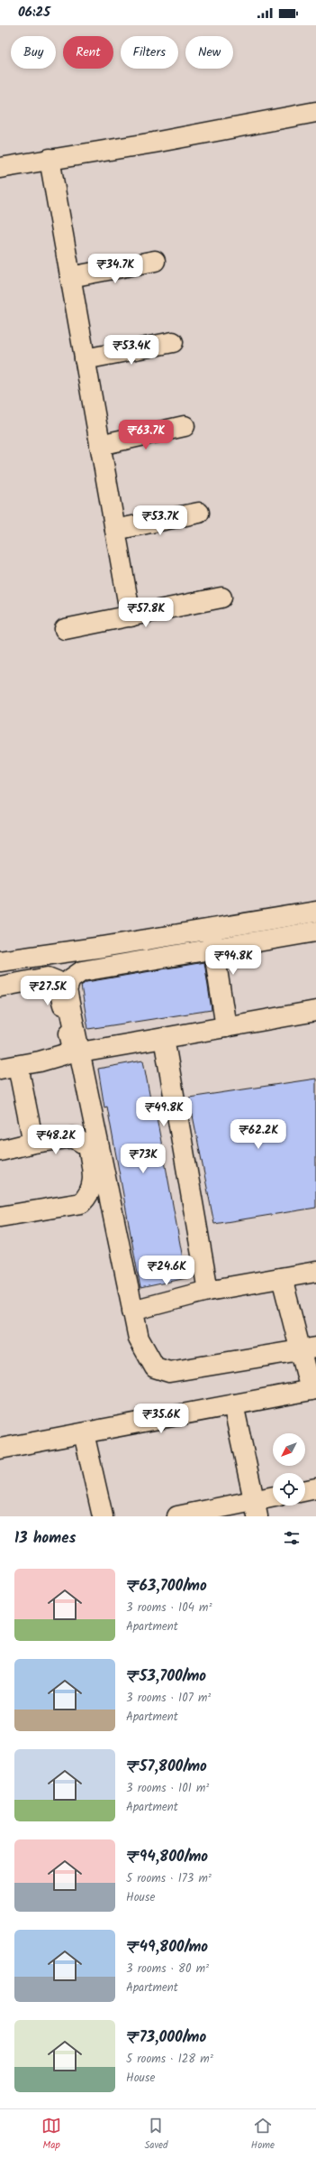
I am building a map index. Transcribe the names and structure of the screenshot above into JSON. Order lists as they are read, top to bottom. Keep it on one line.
{"north":"bottom left","page":{"status":"06:25","chip":["Buy","Rent","Filters","New"],"price":["₹34.7K","₹53.4K","₹63.7K","₹53.7K","₹57.8K","₹94.8K","₹27.5K","₹49.8K","₹62.2K","₹48.2K","₹73K","₹24.6K","₹35.6K"],"heading":"13 homes","list":[{"name":"₹63,700/mo","note":"3 rooms · 104 m² · Apartment"},{"name":"₹53,700/mo","note":"3 rooms · 107 m² · Apartment"},{"name":"₹57,800/mo","note":"3 rooms · 101 m² · Apartment"},{"name":"₹94,800/mo","note":"5 rooms · 173 m² · House"},{"name":"₹49,800/mo","note":"3 rooms · 80 m² · Apartment"},{"name":"₹73,000/mo","note":"5 rooms · 128 m² · House"}],"tabs":["Map","Saved","Home"]}}
